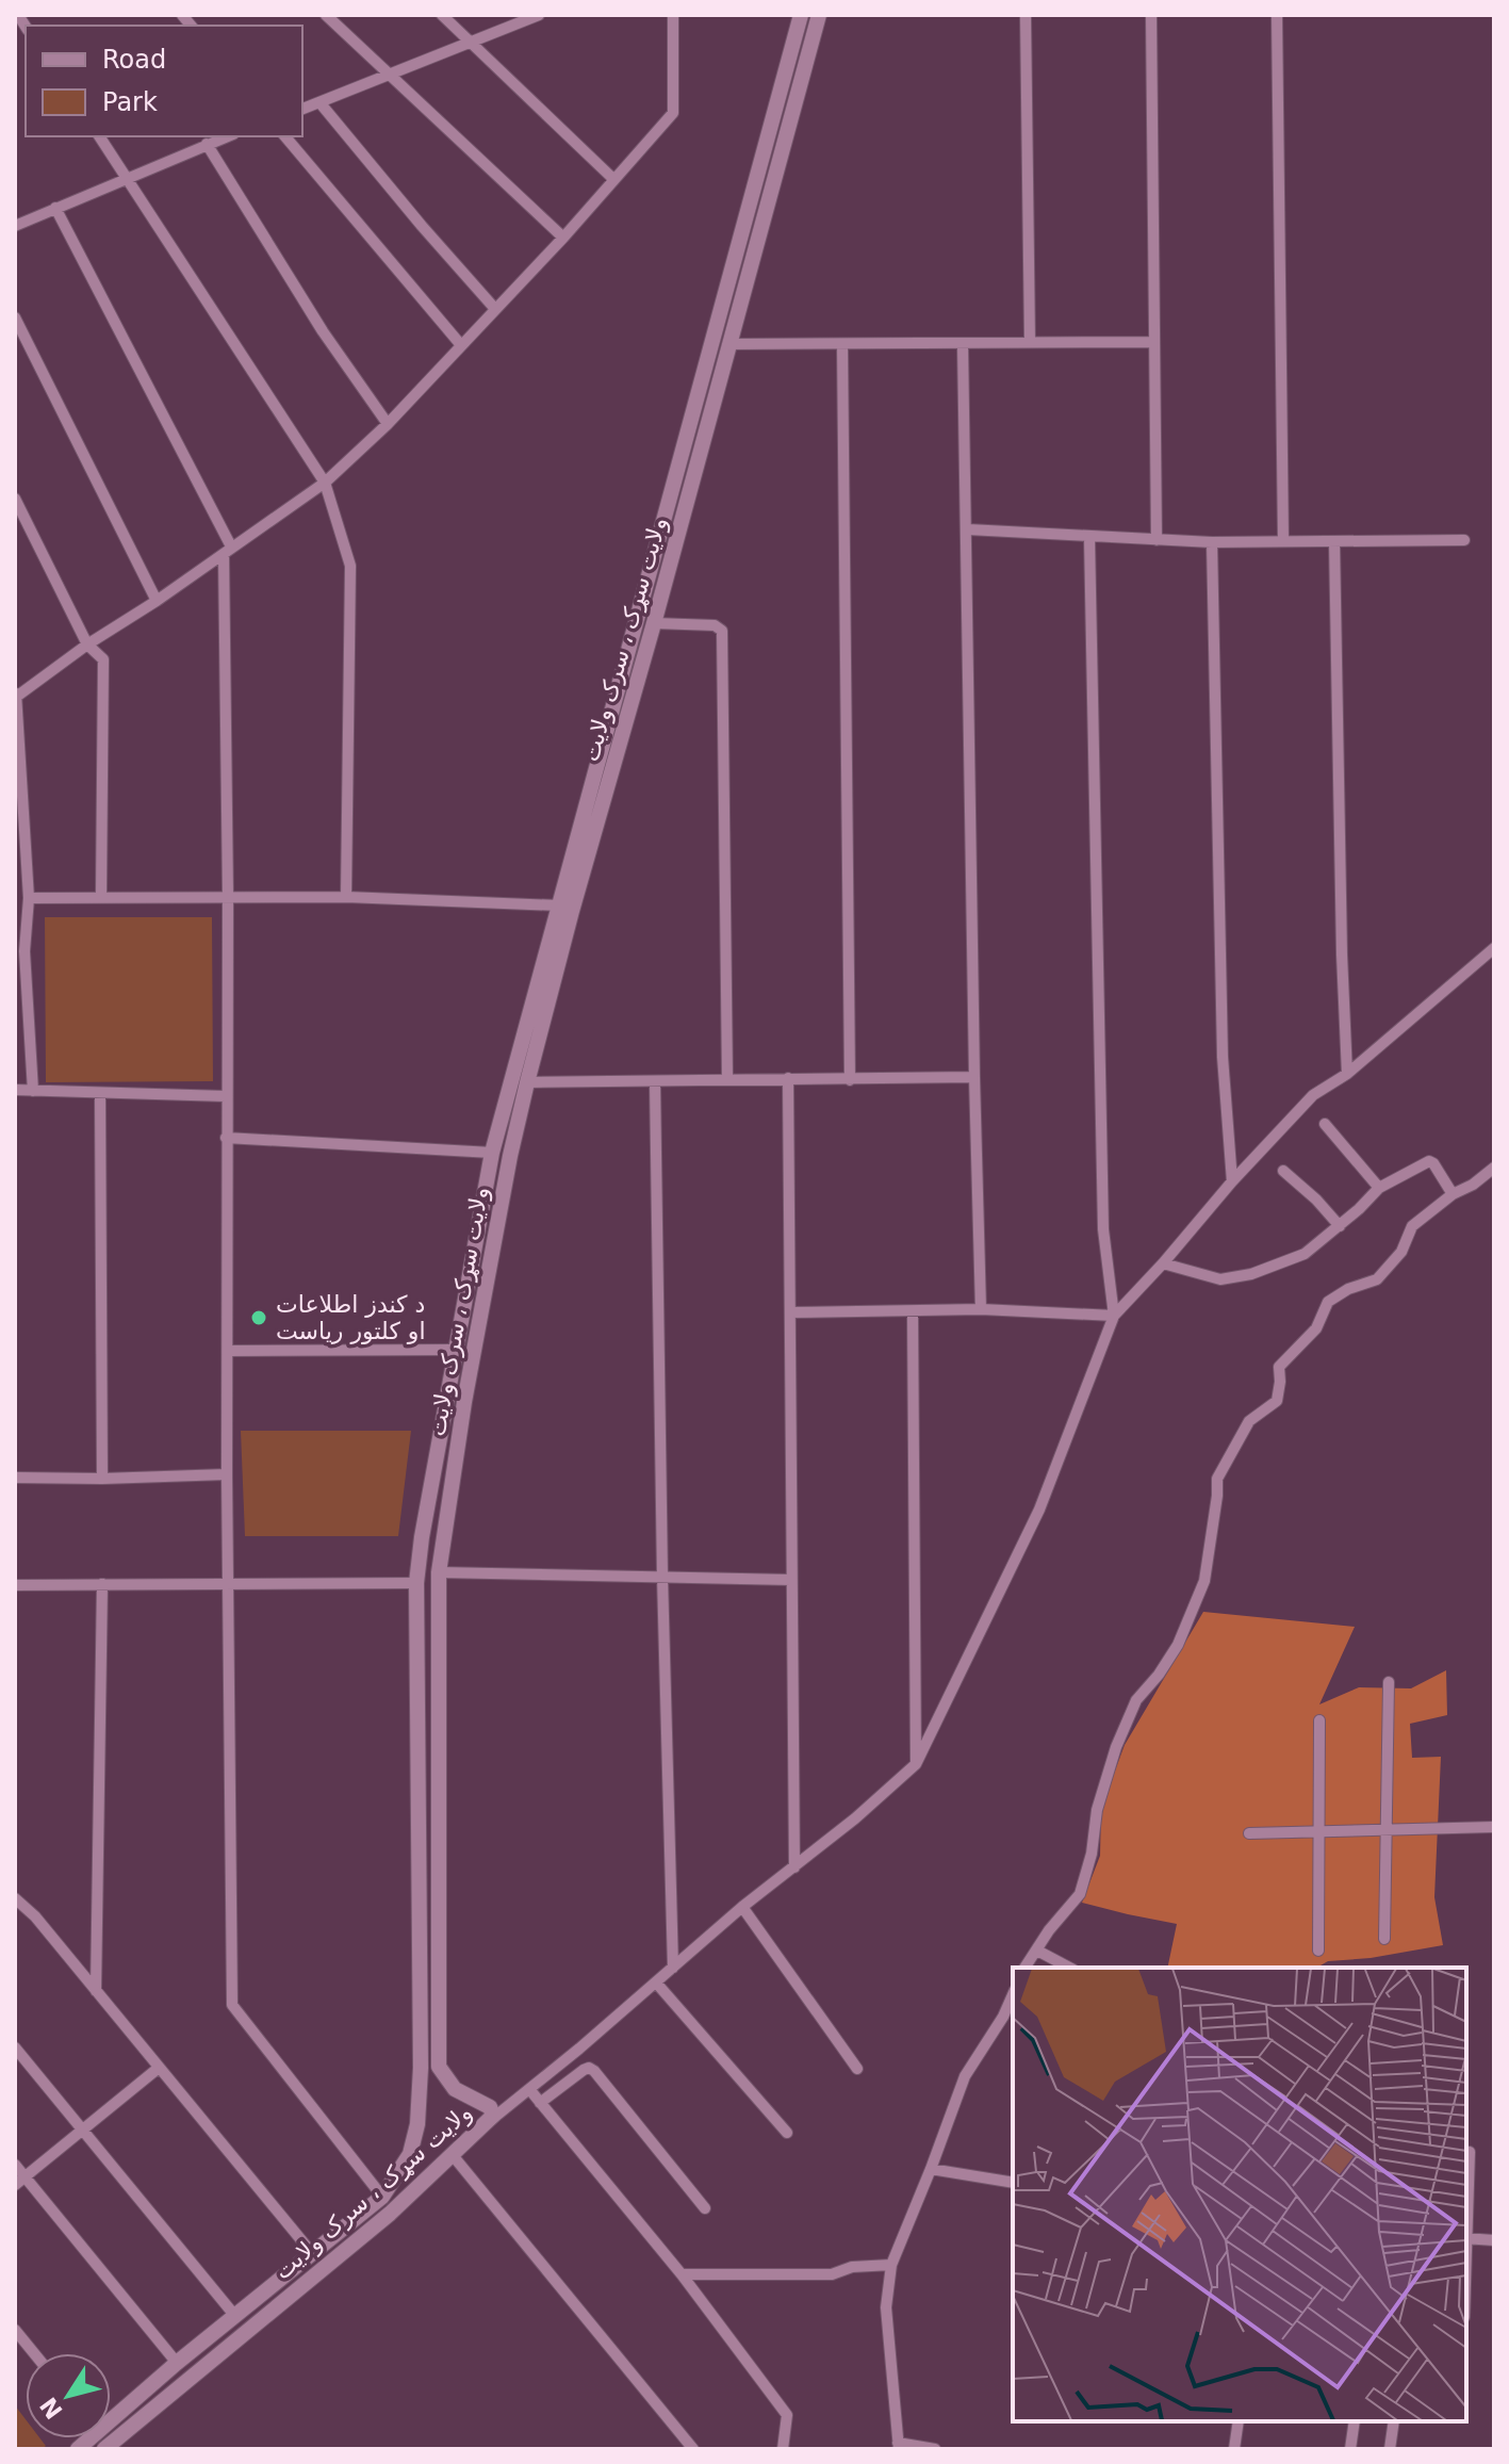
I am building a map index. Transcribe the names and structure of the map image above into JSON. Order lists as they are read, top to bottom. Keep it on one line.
{"streets":{"main road":["ولایت سړک ، سرک ولایت"]},"places":["د کندز اطلاعات او کلتور ریاست"],"legend":["Road","Park"],"north":"bottom left"}
